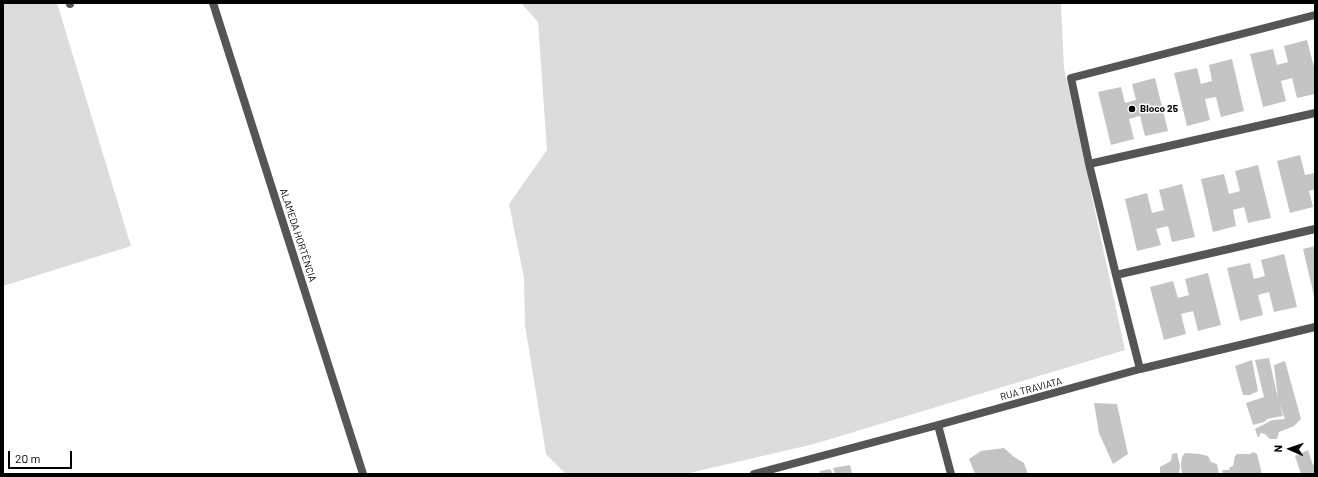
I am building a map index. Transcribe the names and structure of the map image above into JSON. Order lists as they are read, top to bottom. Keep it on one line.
{"streets":{"street":["ALAMEDA HORTÊNCIA","RUA TRAVIATA"]},"places":["Bloco 25"],"scale_bar":"20 m","north":"left"}
